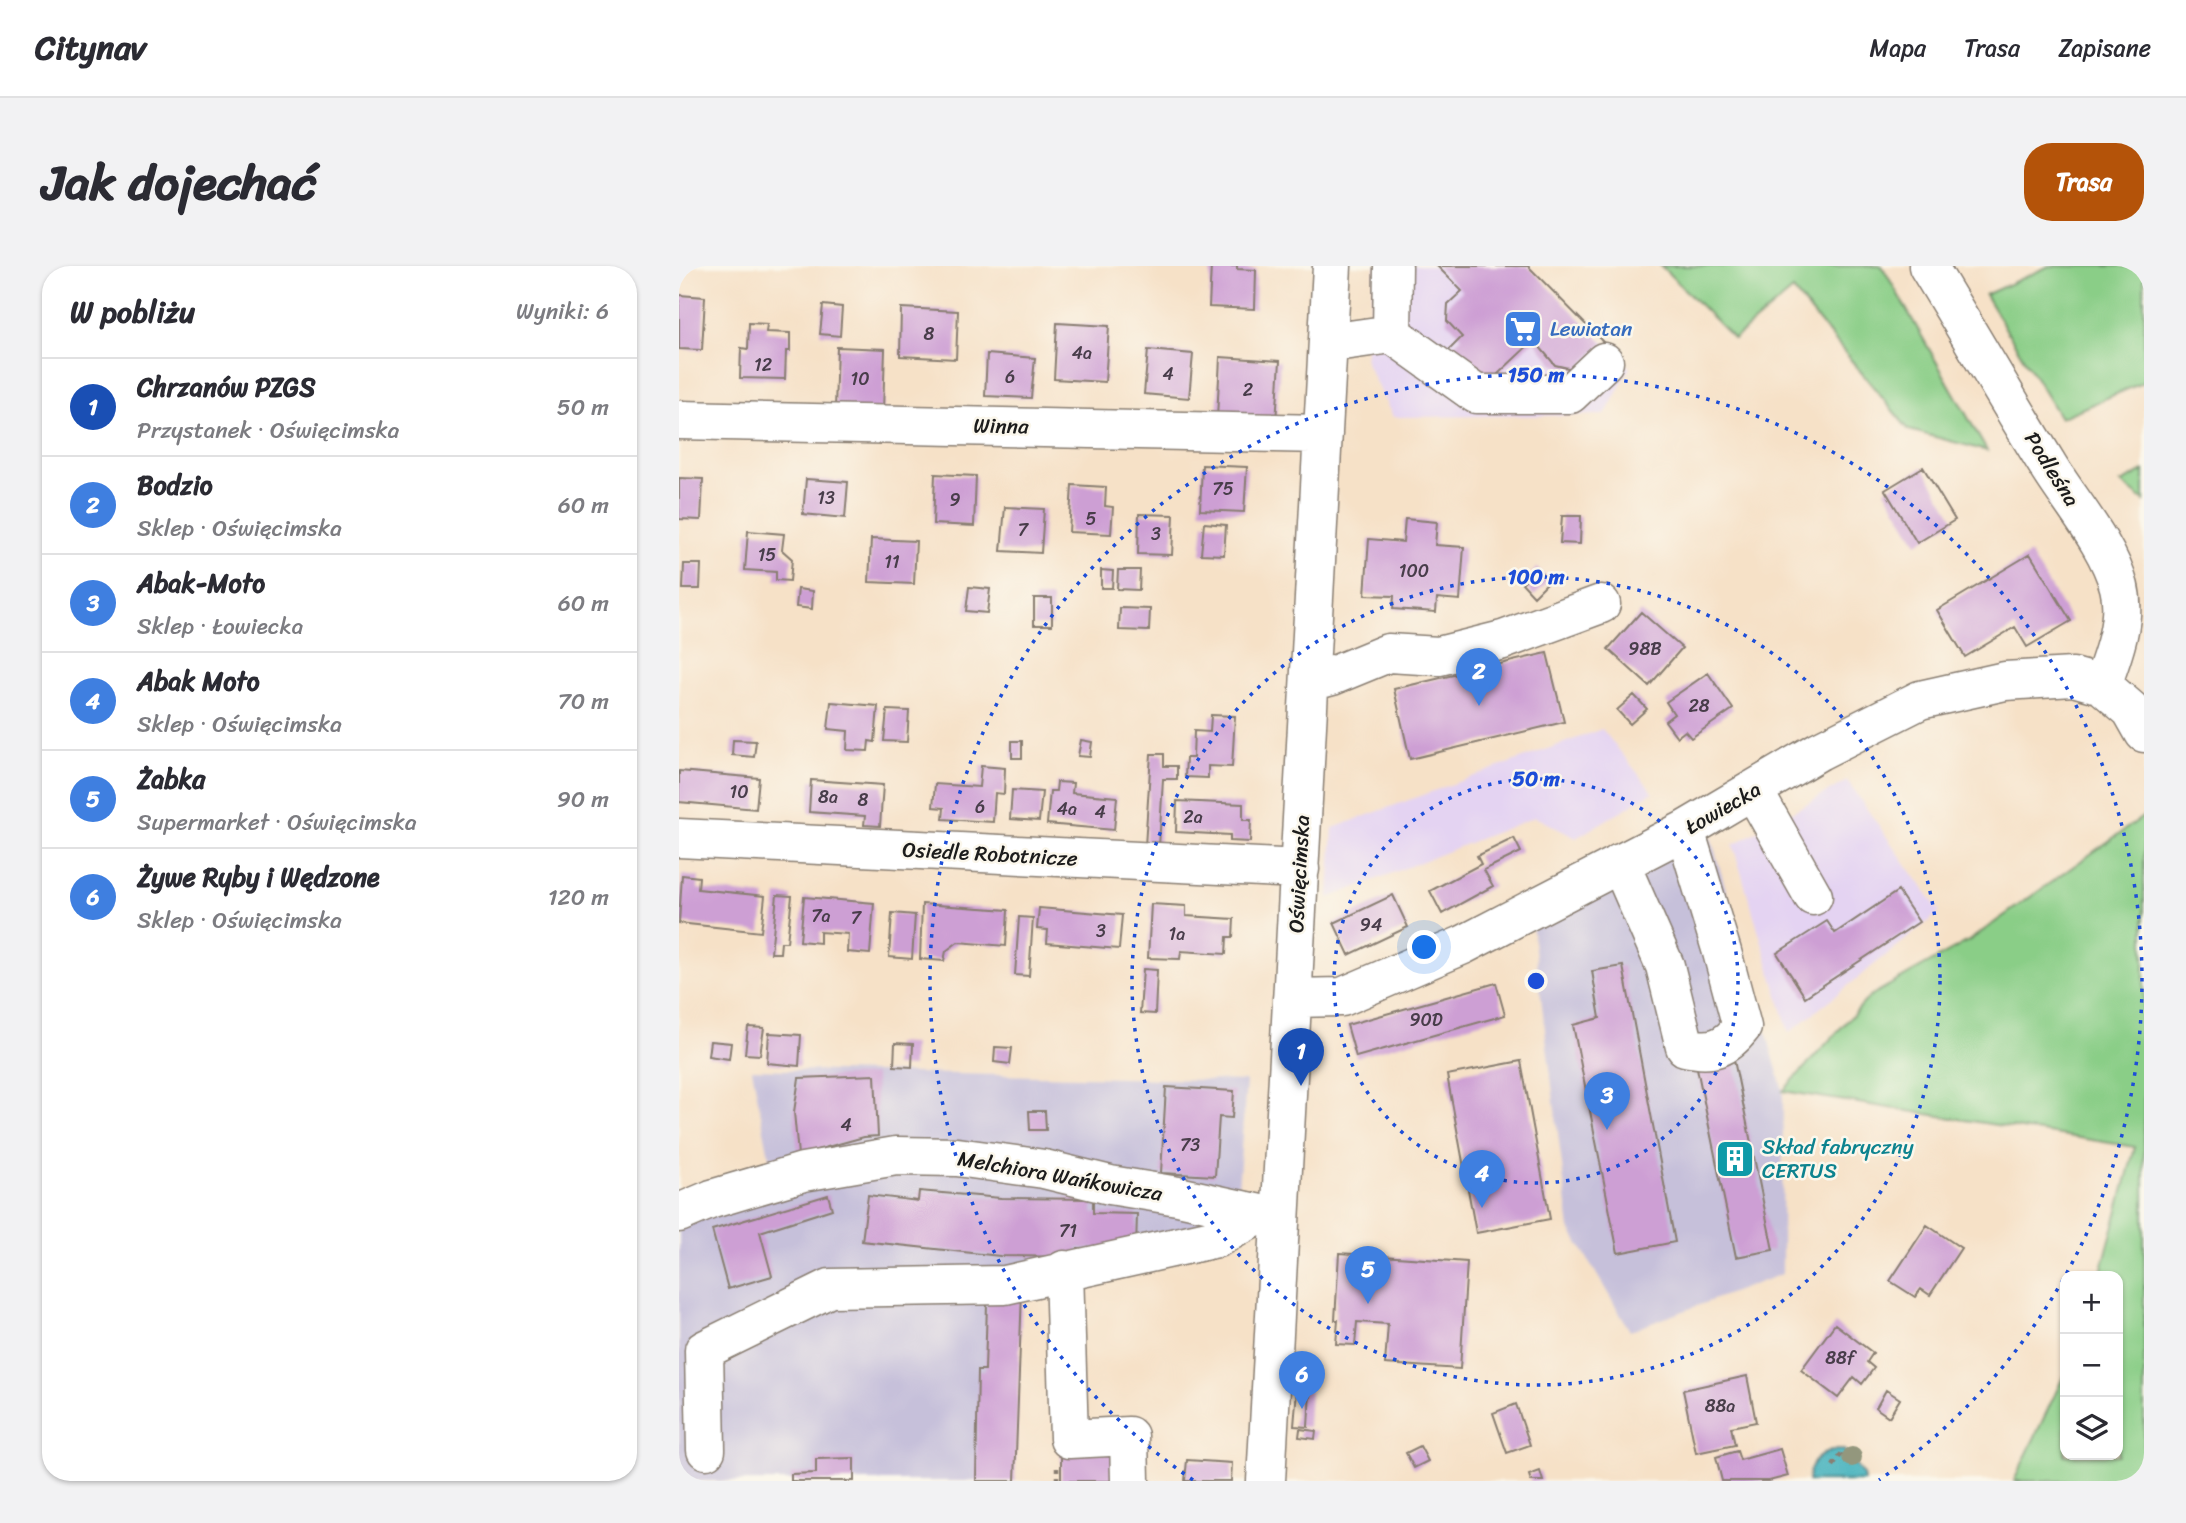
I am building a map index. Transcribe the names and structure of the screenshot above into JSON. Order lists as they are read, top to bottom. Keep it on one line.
{"streets":{"street":["Winna","Podleśna","Łowiecka","Osiedle Robotnicze","Oświęcimska","Melchiora Wańkowicza"]},"crossings":[["Winna","Oświęcimska"],["Podleśna","Łowiecka"],["Łowiecka","Oświęcimska"],["Osiedle Robotnicze","Oświęcimska"],["Oświęcimska","Melchiora Wańkowicza"]],"places":{"supermarket":["Lewiatan"],"building":["Skład fabryczny CERTUS"]},"house_numbers":["8","4a","12","4","6","10","2","75","13","9","5","7","3","15","11","100","98B","28","10","8a","8","6","4a","4","2a","7a","7","94","3","1a","90D","4","73","71","88f","88a"],"page":{"header":"Citynav","nav":["Mapa","Trasa","Zapisane"],"title":"Jak dojechać","buttons":"Trasa","heading":["W pobliżu","Wyniki: 6"],"list":[{"mark":"1","name":"Chrzanów PZGS","note":"Przystanek · Oświęcimska","value":"50 m"},{"mark":"2","name":"Bodzio","note":"Sklep · Oświęcimska","value":"60 m"},{"mark":"3","name":"Abak-Moto","note":"Sklep · Łowiecka","value":"60 m"},{"mark":"4","name":"Abak Moto","note":"Sklep · Oświęcimska","value":"70 m"},{"mark":"5","name":"Żabka","note":"Supermarket · Oświęcimska","value":"90 m"},{"mark":"6","name":"Żywe Ryby i Wędzone","note":"Sklep · Oświęcimska","value":"120 m"}],"pins":["2","1","3","4","5","6"],"map_buttons":["+","−"]},"rings":["150 m","100 m","50 m"]}
